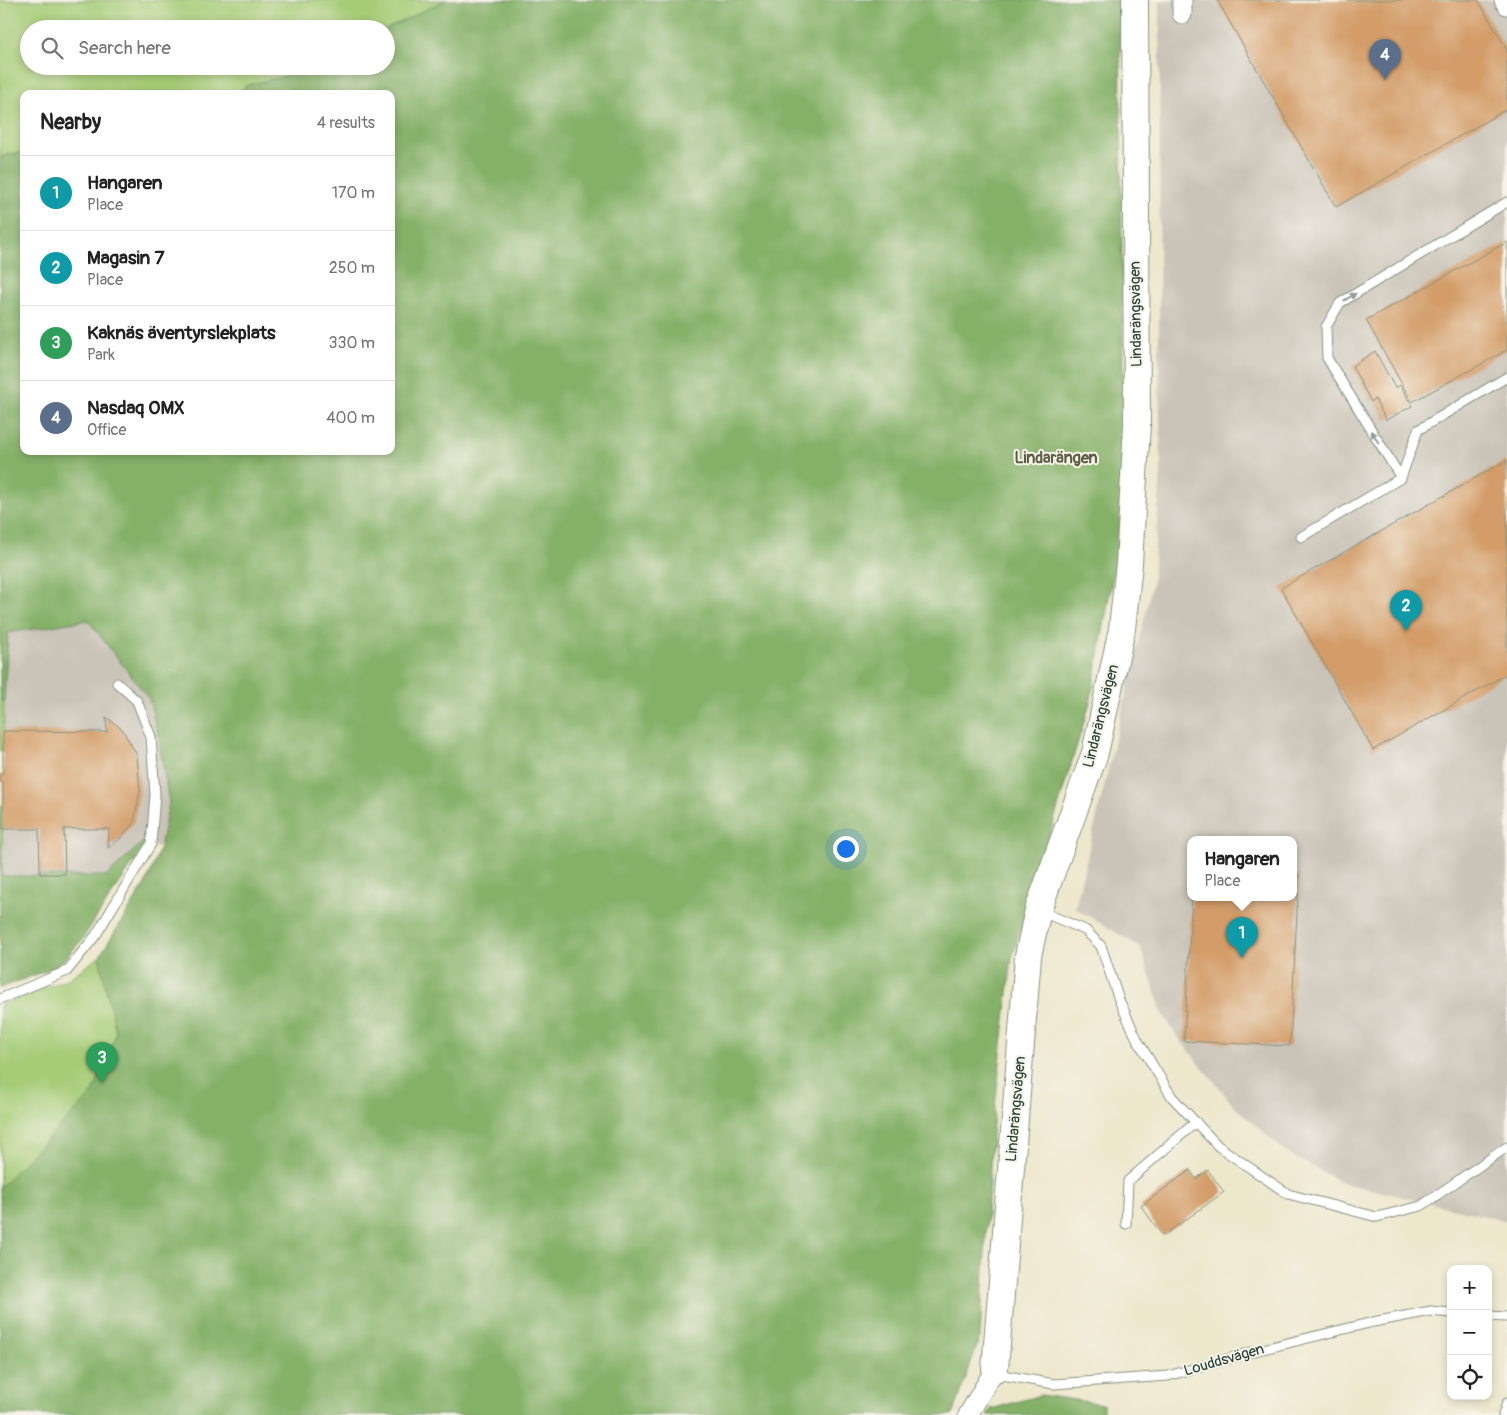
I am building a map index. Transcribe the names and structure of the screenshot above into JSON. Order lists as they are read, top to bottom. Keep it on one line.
{"streets":{"street":["Lindarängsvägen"],"lane":["Louddsvägen"]},"crossings":[["Lindarängsvägen","Louddsvägen"]],"districts":["Lindarängen"],"page":{"search":"Search here","pins":["4","2","1","3"],"heading":["Nearby","4 results"],"list":[{"mark":"1","name":"Hangaren","note":"Place","value":"170 m"},{"mark":"2","name":"Magasin 7","note":"Place","value":"250 m"},{"mark":"3","name":"Kaknäs äventyrslekplats","note":"Park","value":"330 m"},{"mark":"4","name":"Nasdaq OMX","note":"Office","value":"400 m"}],"popup":["Hangaren","Place"],"map_buttons":["+","−"]}}
